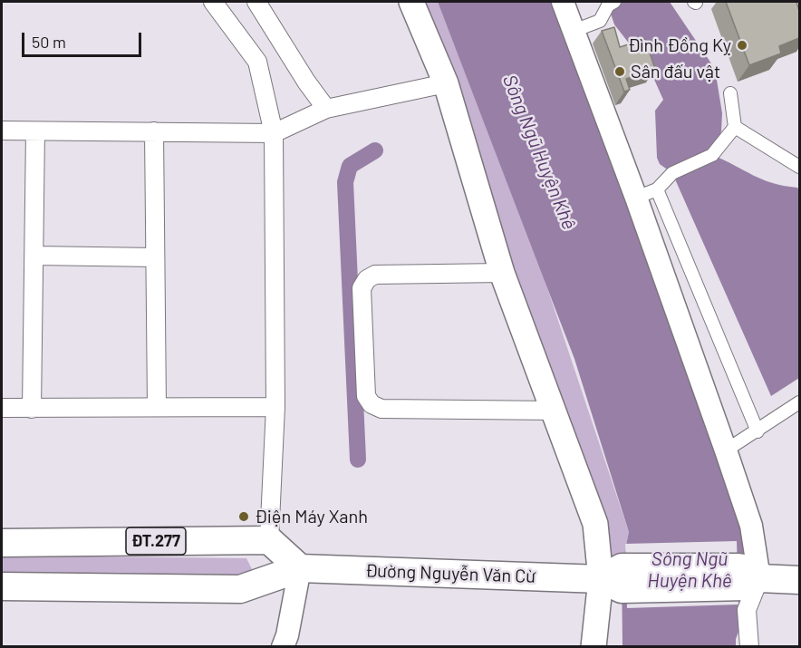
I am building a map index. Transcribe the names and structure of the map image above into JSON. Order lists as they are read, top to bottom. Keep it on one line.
{"streets":{"main road":["ĐT.277","Đường Nguyễn Văn Cừ"]},"water":["Sông Ngũ Huyện Khê"],"places":["Đình Đồng Kỵ","Sân đấu vật","Điện Máy Xanh"],"scale_bar":"50 m"}
